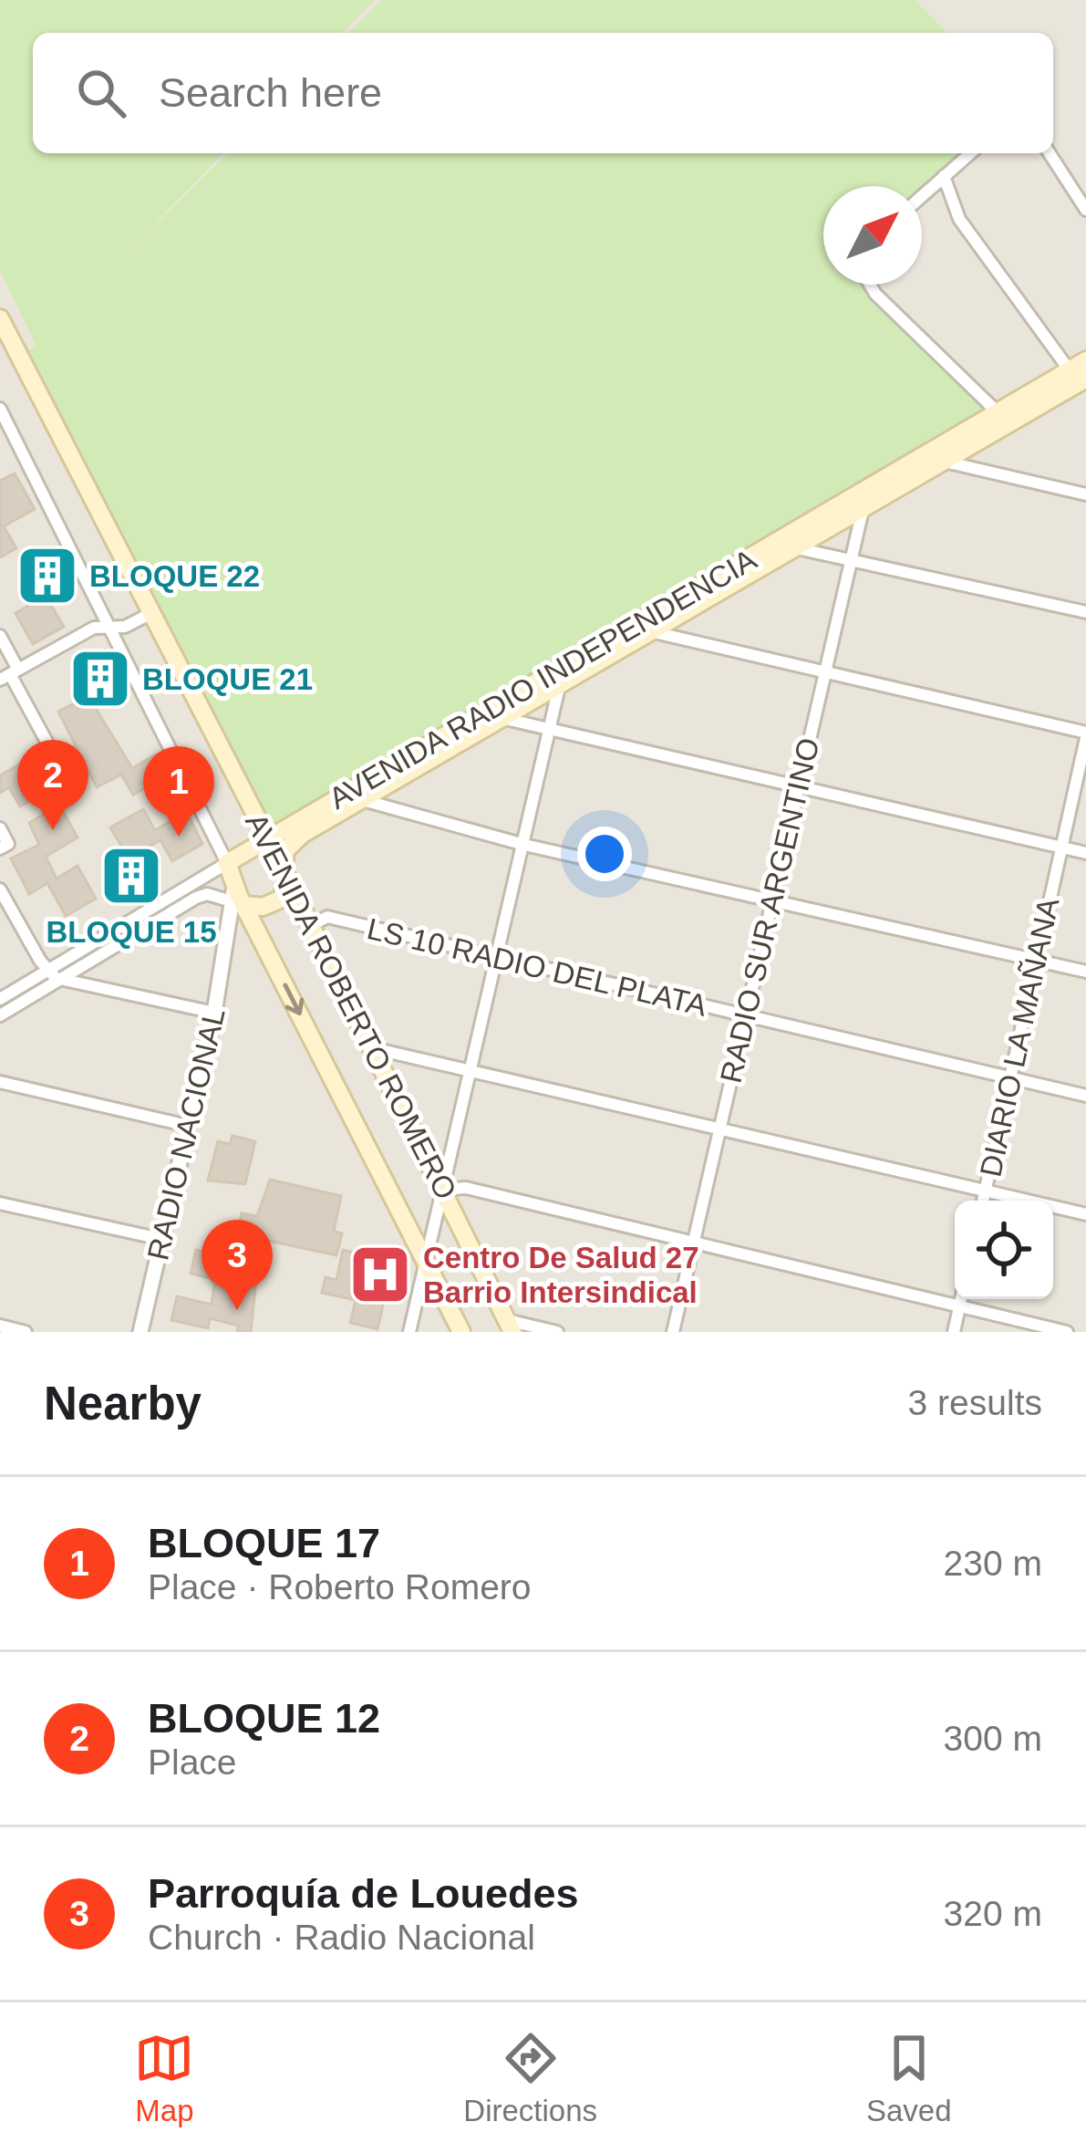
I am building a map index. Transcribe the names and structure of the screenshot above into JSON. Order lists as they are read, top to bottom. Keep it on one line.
{"streets":{"main road":["AVENIDA RADIO INDEPENDENCIA","AVENIDA ROBERTO ROMERO"],"street":["RADIO SUR ARGENTINO","LS 10 RADIO DEL PLATA","DIARIO LA MAÑANA","RADIO NACIONAL"]},"crossings":[["AVENIDA RADIO INDEPENDENCIA","RADIO SUR ARGENTINO"],["AVENIDA RADIO INDEPENDENCIA","AVENIDA ROBERTO ROMERO"],["AVENIDA RADIO INDEPENDENCIA","RADIO NACIONAL"],["RADIO SUR ARGENTINO","LS 10 RADIO DEL PLATA"],["LS 10 RADIO DEL PLATA","AVENIDA ROBERTO ROMERO"],["LS 10 RADIO DEL PLATA","DIARIO LA MAÑANA"],["AVENIDA ROBERTO ROMERO","RADIO NACIONAL"]],"places":{"building":["BLOQUE 22","BLOQUE 21","BLOQUE 15"],"hospital":["Centro De Salud 27 Barrio Intersindical"]},"north":"top right","page":{"search":"Search here","pins":["2","1","3"],"heading":["Nearby","3 results"],"list":[{"mark":"1","name":"BLOQUE 17","note":"Place · Roberto Romero","value":"230 m"},{"mark":"2","name":"BLOQUE 12","note":"Place","value":"300 m"},{"mark":"3","name":"Parroquía de Louedes","note":"Church · Radio Nacional","value":"320 m"}],"nav":["Map","Directions","Saved"]}}
